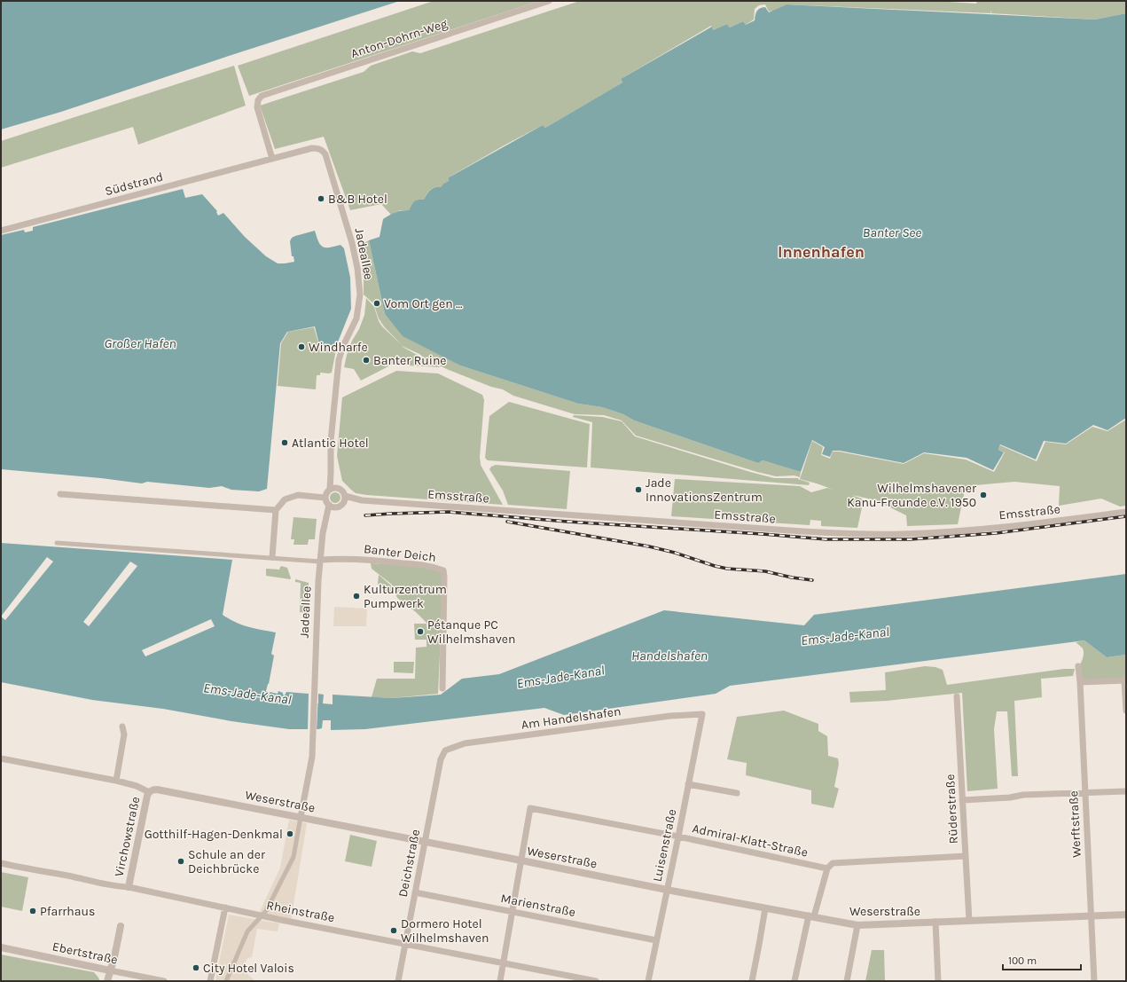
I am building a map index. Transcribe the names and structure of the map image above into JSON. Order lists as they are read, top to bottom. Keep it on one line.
{"streets":{"street":["Anton-Dohrn-Weg","Südstrand","Jadeallee","Emsstraße","Banter Deich","Am Handelshafen","Weserstraße","Rüderstraße","Werftstraße","Virchowstraße","Admiral-Klatt-Straße","Luisenstraße","Deichstraße","Marienstraße","Rheinstraße","Ebertstraße"]},"crossings":[["Anton-Dohrn-Weg","Südstrand"],["Anton-Dohrn-Weg","Jadeallee"],["Südstrand","Jadeallee"],["Jadeallee","Emsstraße"],["Jadeallee","Banter Deich"],["Jadeallee","Weserstraße"],["Am Handelshafen","Luisenstraße"],["Am Handelshafen","Deichstraße"],["Weserstraße","Rüderstraße"],["Weserstraße","Werftstraße"],["Weserstraße","Virchowstraße"],["Weserstraße","Admiral-Klatt-Straße"],["Weserstraße","Luisenstraße"],["Weserstraße","Deichstraße"],["Virchowstraße","Rheinstraße"],["Admiral-Klatt-Straße","Luisenstraße"],["Luisenstraße","Marienstraße"],["Deichstraße","Marienstraße"],["Deichstraße","Rheinstraße"]],"districts":["Innenhafen"],"water":["Banter See","Großer Hafen","Ems-Jade-Kanal","Handelshafen"],"places":["B&B Hotel","Vom Ort gen ...","Windharfe","Banter Ruine","Atlantic Hotel","Jade InnovationsZentrum","Wilhelmshavener Kanu-Freunde e.V. 1950","Kulturzentrum Pumpwerk","Pétanque PC Wilhelmshaven","Gotthilf-Hagen-Denkmal","Schule an der Deichbrücke","Pfarrhaus","Dormero Hotel Wilhelmshaven","City Hotel Valois"],"scale_bar":"100 m"}
